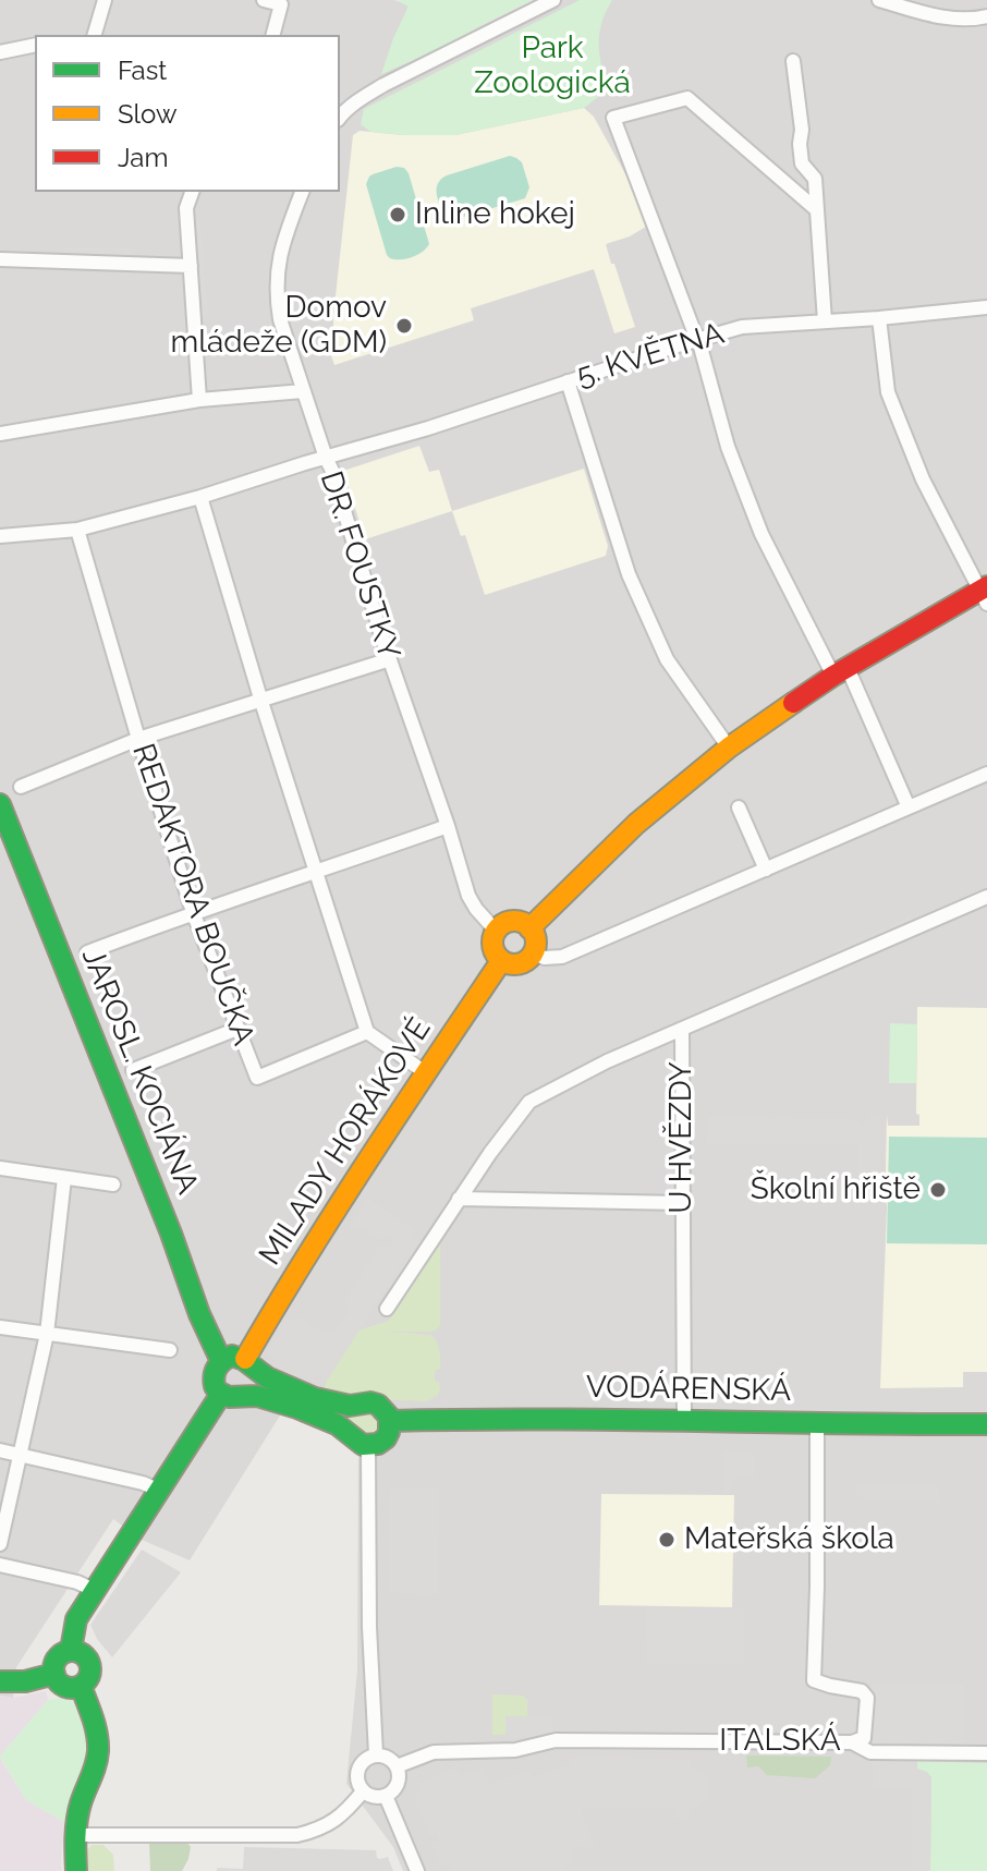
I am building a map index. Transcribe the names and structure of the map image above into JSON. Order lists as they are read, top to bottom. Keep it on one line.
{"streets":{"main road":["JAROSL. KOCIÁNA","MILADY HORÁKOVÉ","VODÁRENSKÁ"],"street":["5. KVĚTNA","DR. FOUSTKY","REDAKTORA BOUČKA","U HVĚZDY","ITALSKÁ"]},"crossings":[["5. KVĚTNA","DR. FOUSTKY"],["5. KVĚTNA","REDAKTORA BOUČKA"],["DR. FOUSTKY","MILADY HORÁKOVÉ"],["U HVĚZDY","VODÁRENSKÁ"],["VODÁRENSKÁ","ITALSKÁ"]],"parks":["Park Zoologická"],"places":["Inline hokej","Domov mládeže (GDM)","Školní hřiště","Mateřská škola"],"legend":["Fast","Slow","Jam"]}
